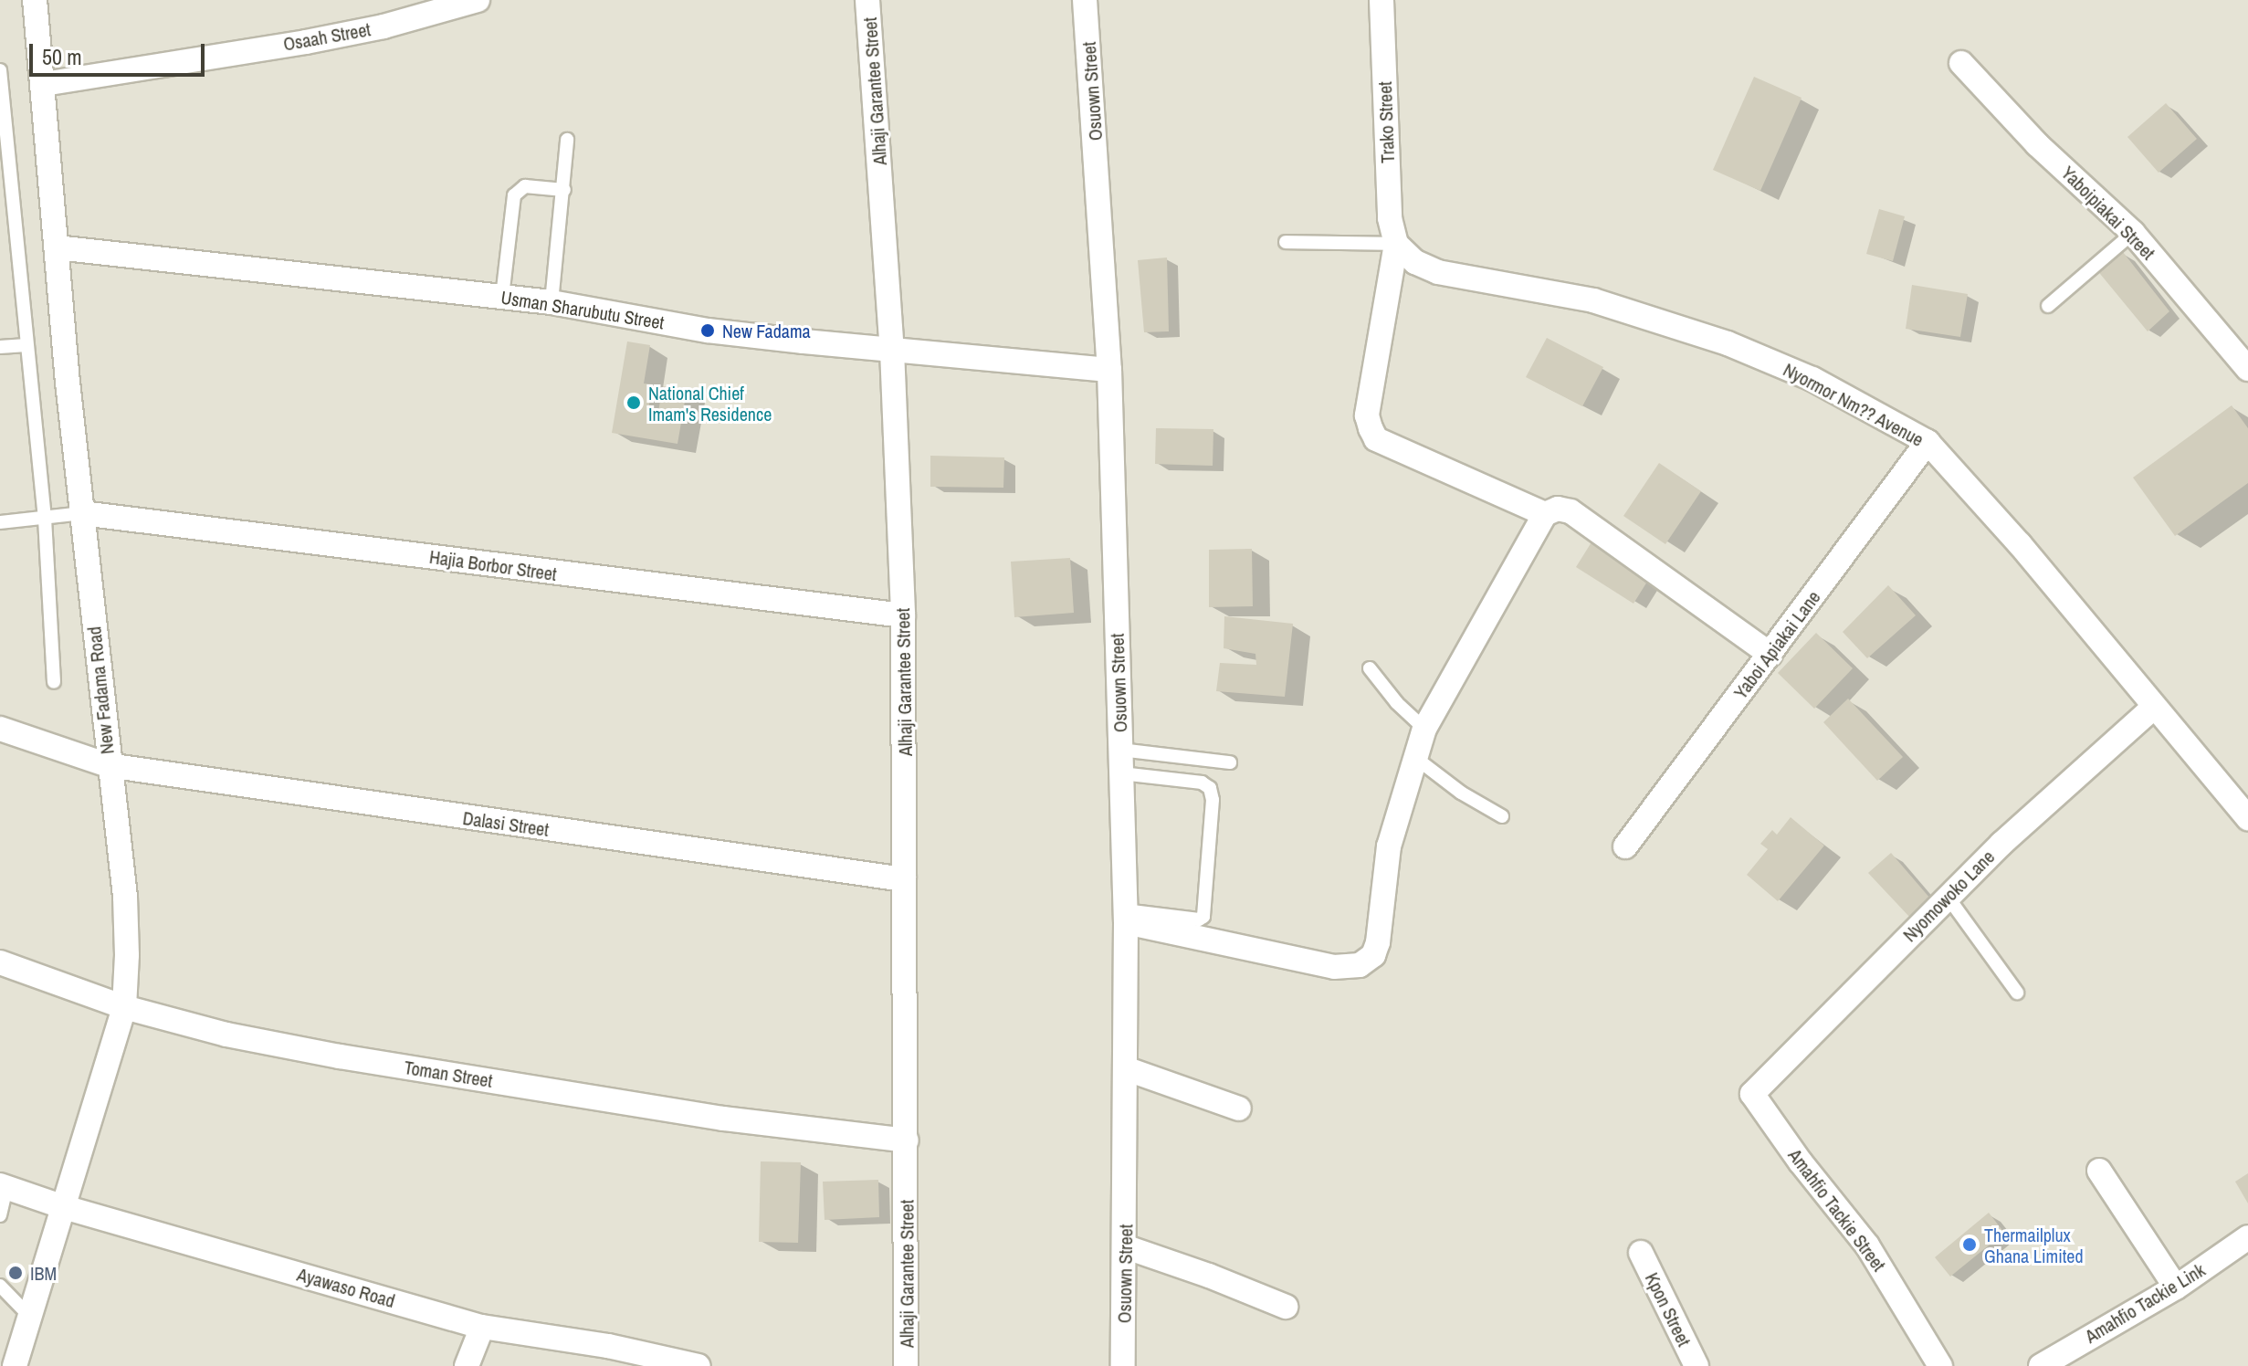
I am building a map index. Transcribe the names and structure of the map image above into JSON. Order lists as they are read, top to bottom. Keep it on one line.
{"streets":{"street":["Osaah Street","Alhaji Garantee Street","Osuown Street","Trako Street","Yaboipiakai Street","Usman Sharubutu Street","Nyormor Nm?? Avenue","Hajia Borbor Street","Yaboi Apiakai Lane","New Fadama Road","Dalasi Street","Nyomowoko Lane","Toman Street","Amahfio Tackie Street","Ayawaso Road","Amahfio Tackie Link","Kpon Street"]},"crossings":[["Osaah Street","New Fadama Road"],["Alhaji Garantee Street","Usman Sharubutu Street"],["Alhaji Garantee Street","Hajia Borbor Street"],["Alhaji Garantee Street","Dalasi Street"],["Alhaji Garantee Street","Toman Street"],["Osuown Street","Usman Sharubutu Street"],["Trako Street","Nyormor Nm?? Avenue"],["Usman Sharubutu Street","New Fadama Road"],["Nyormor Nm?? Avenue","Yaboi Apiakai Lane"],["Nyormor Nm?? Avenue","Nyomowoko Lane"],["Hajia Borbor Street","New Fadama Road"],["New Fadama Road","Dalasi Street"],["New Fadama Road","Toman Street"],["New Fadama Road","Ayawaso Road"],["Nyomowoko Lane","Amahfio Tackie Street"]],"places":["New Fadama","National Chief Imam's Residence","Thermailplux Ghana Limited","IBM"],"scale_bar":"50 m"}
